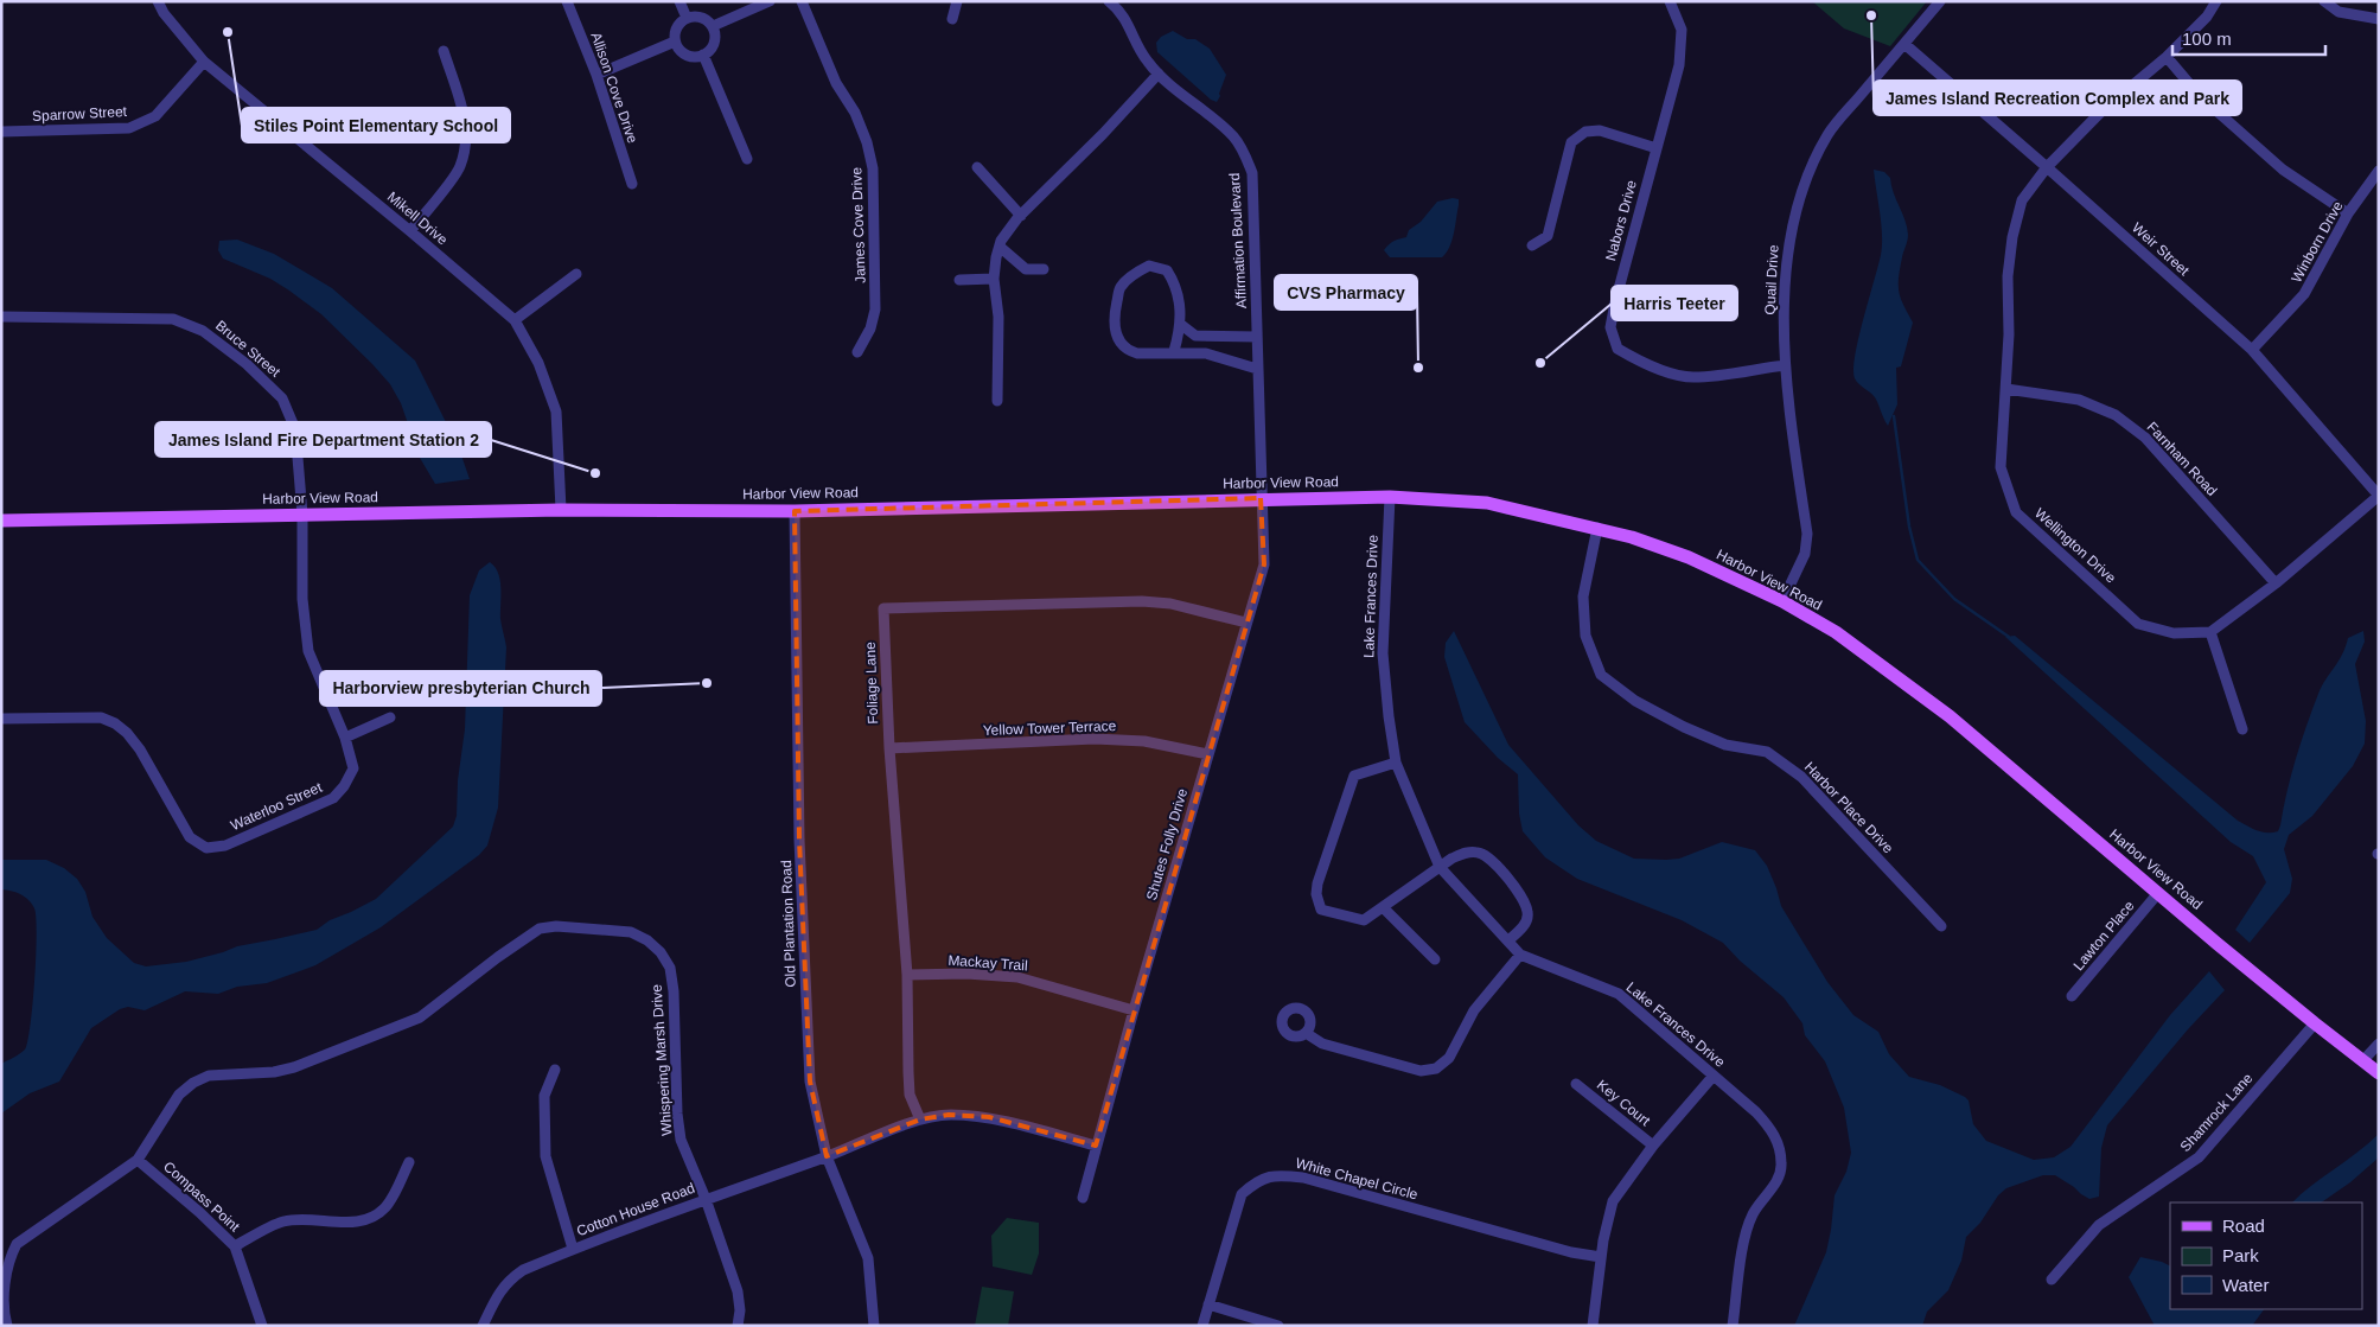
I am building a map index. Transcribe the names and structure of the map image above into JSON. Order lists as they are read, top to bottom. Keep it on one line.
{"streets":{"main road":["Harbor View Road"],"street":["Allison Cove Drive","Sparrow Street","Mikell Drive","Nabors Drive","James Cove Drive","Affirmation Boulevard","Winborn Drive","Weir Street","Quail Drive","Bruce Street","Farnham Road","Wellington Drive","Lake Frances Drive","Foliage Lane","Yellow Tower Terrace","Waterloo Street","Harbor Place Drive","Shutes Folly Drive","Old Plantation Road","Lawton Place","Mackay Trail","Whispering Marsh Drive","Key Court","Shamrock Lane","White Chapel Circle","Compass Point","Cotton House Road"]},"crossings":[["Sparrow Street","Mikell Drive"],["Mikell Drive","Harbor View Road"],["Nabors Drive","Quail Drive"],["Affirmation Boulevard","Harbor View Road"],["Affirmation Boulevard","Shutes Folly Drive"],["Winborn Drive","Weir Street"],["Weir Street","Quail Drive"],["Weir Street","Wellington Drive"],["Quail Drive","Harbor View Road"],["Bruce Street","Harbor View Road"],["Bruce Street","Waterloo Street"],["Farnham Road","Wellington Drive"],["Harbor View Road","Lake Frances Drive"],["Harbor View Road","Waterloo Street"],["Harbor View Road","Harbor Place Drive"],["Harbor View Road","Shutes Folly Drive"],["Harbor View Road","Old Plantation Road"],["Harbor View Road","Lawton Place"],["Harbor View Road","Shamrock Lane"],["Foliage Lane","Yellow Tower Terrace"],["Foliage Lane","Shutes Folly Drive"],["Foliage Lane","Mackay Trail"],["Foliage Lane","Cotton House Road"],["Yellow Tower Terrace","Shutes Folly Drive"],["Shutes Folly Drive","Mackay Trail"],["Shutes Folly Drive","Cotton House Road"],["Old Plantation Road","Cotton House Road"],["Whispering Marsh Drive","Compass Point"],["Whispering Marsh Drive","Cotton House Road"]],"places":["James Island Recreation Complex and Park","Stiles Point Elementary School","Harris Teeter","CVS Pharmacy","James Island Fire Department Station 2","Harborview presbyterian Church"],"legend":["Road","Park","Water"],"scale_bar":"100 m"}
